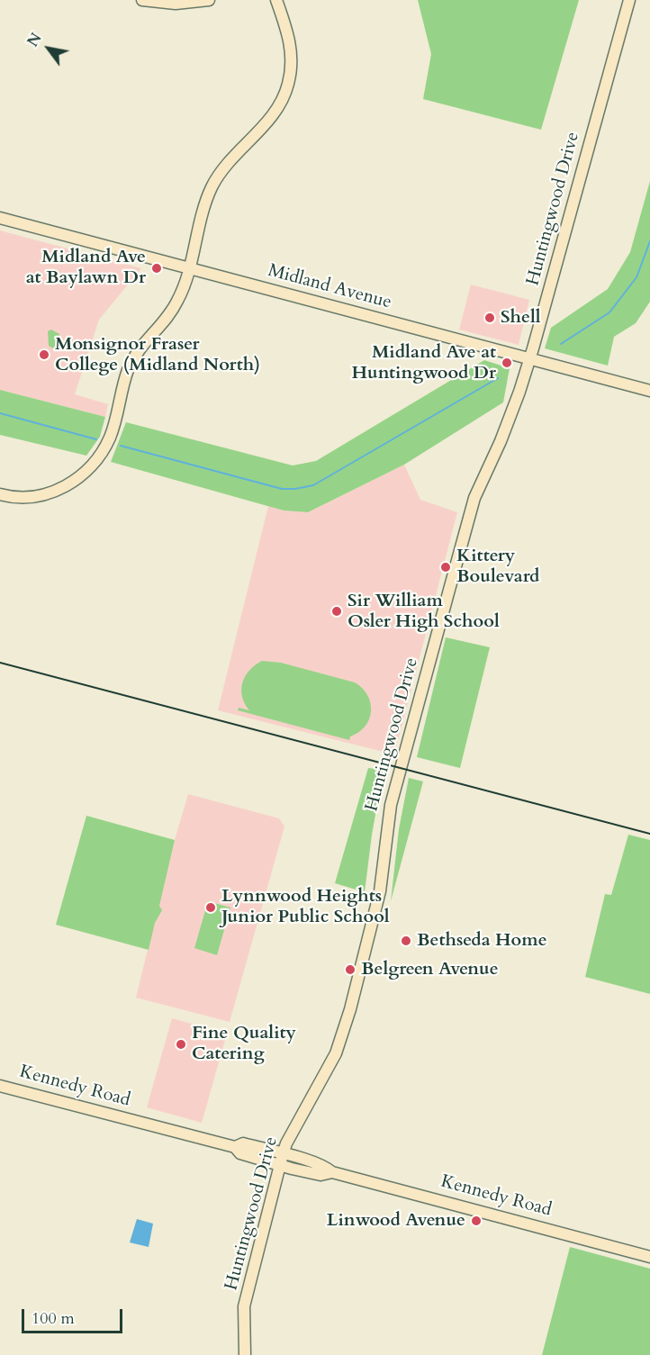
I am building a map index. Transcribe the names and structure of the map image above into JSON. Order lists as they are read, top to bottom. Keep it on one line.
{"streets":{"street":["Huntingwood Drive","Midland Avenue","Kennedy Road"]},"crossings":[["Huntingwood Drive","Midland Avenue"],["Huntingwood Drive","Kennedy Road"]],"places":["Midland Ave at Baylawn Dr","Shell","Monsignor Fraser College (Midland North)","Midland Ave at Huntingwood Dr","Kittery Boulevard","Sir William Osler High School","Lynnwood Heights Junior Public School","Bethseda Home","Belgreen Avenue","Fine Quality Catering","Linwood Avenue"],"scale_bar":"100 m","north":"top left"}
